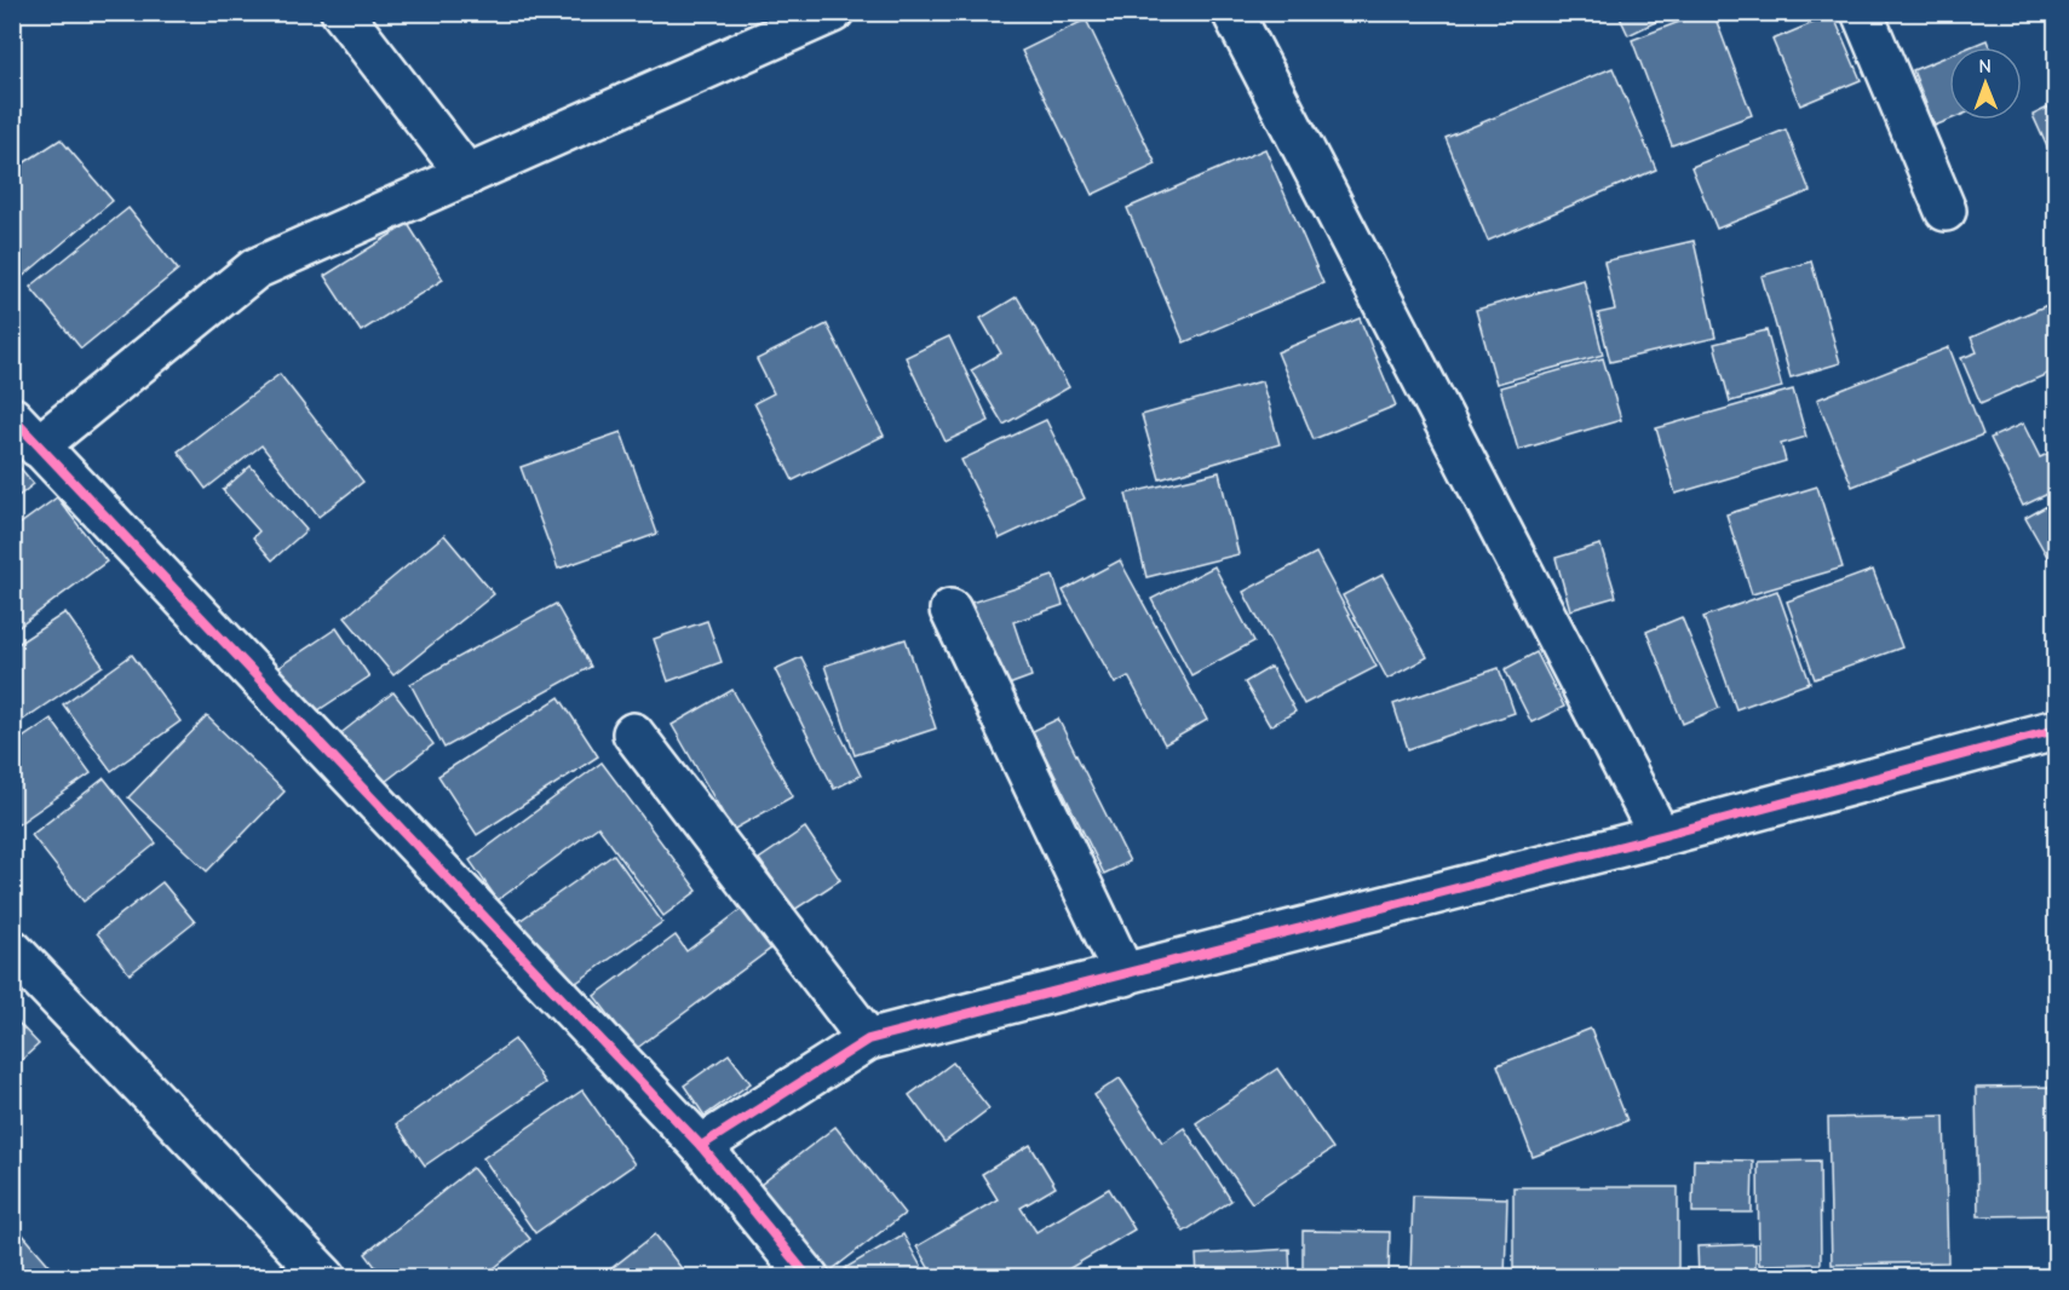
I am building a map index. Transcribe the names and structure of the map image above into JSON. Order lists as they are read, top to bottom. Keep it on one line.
{"north":"top"}
